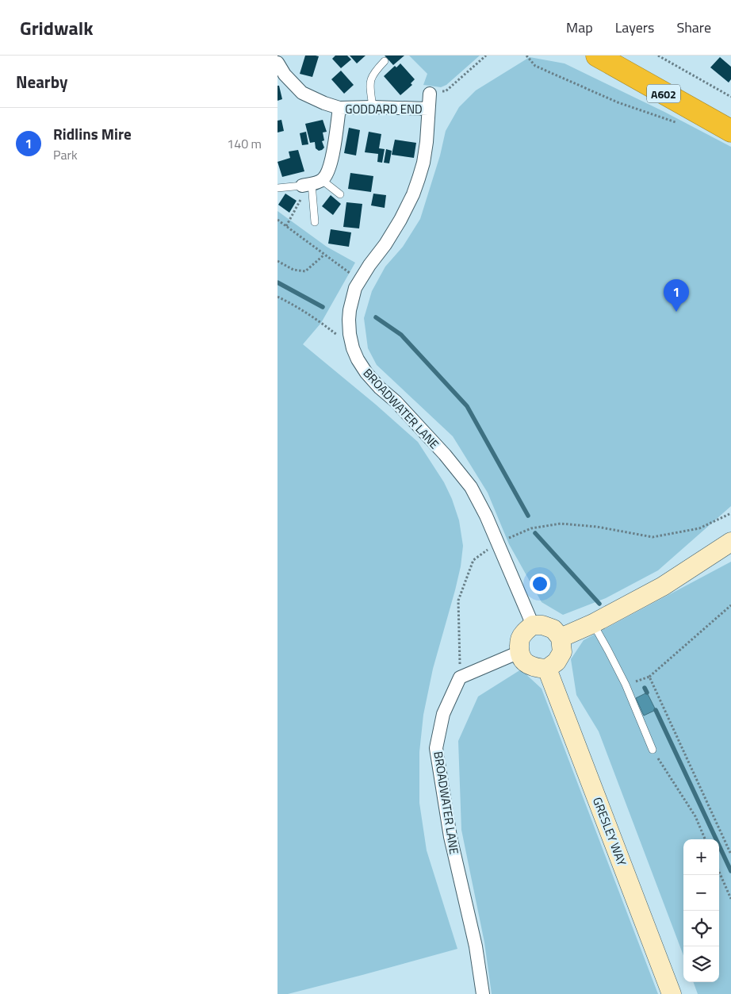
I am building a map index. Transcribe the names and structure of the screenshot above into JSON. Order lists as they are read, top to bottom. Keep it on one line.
{"streets":{"highway":["A602"],"street":["GODDARD END","BROADWATER LANE","GRESLEY WAY"]},"crossings":[["GODDARD END","BROADWATER LANE"],["BROADWATER LANE","GRESLEY WAY"]],"page":{"header":"Gridwalk","nav":["Map","Layers","Share"],"heading":"Nearby","list":[{"mark":"1","name":"Ridlins Mire","note":"Park","value":"140 m"}],"pins":"1","map_buttons":["+","−"]}}
